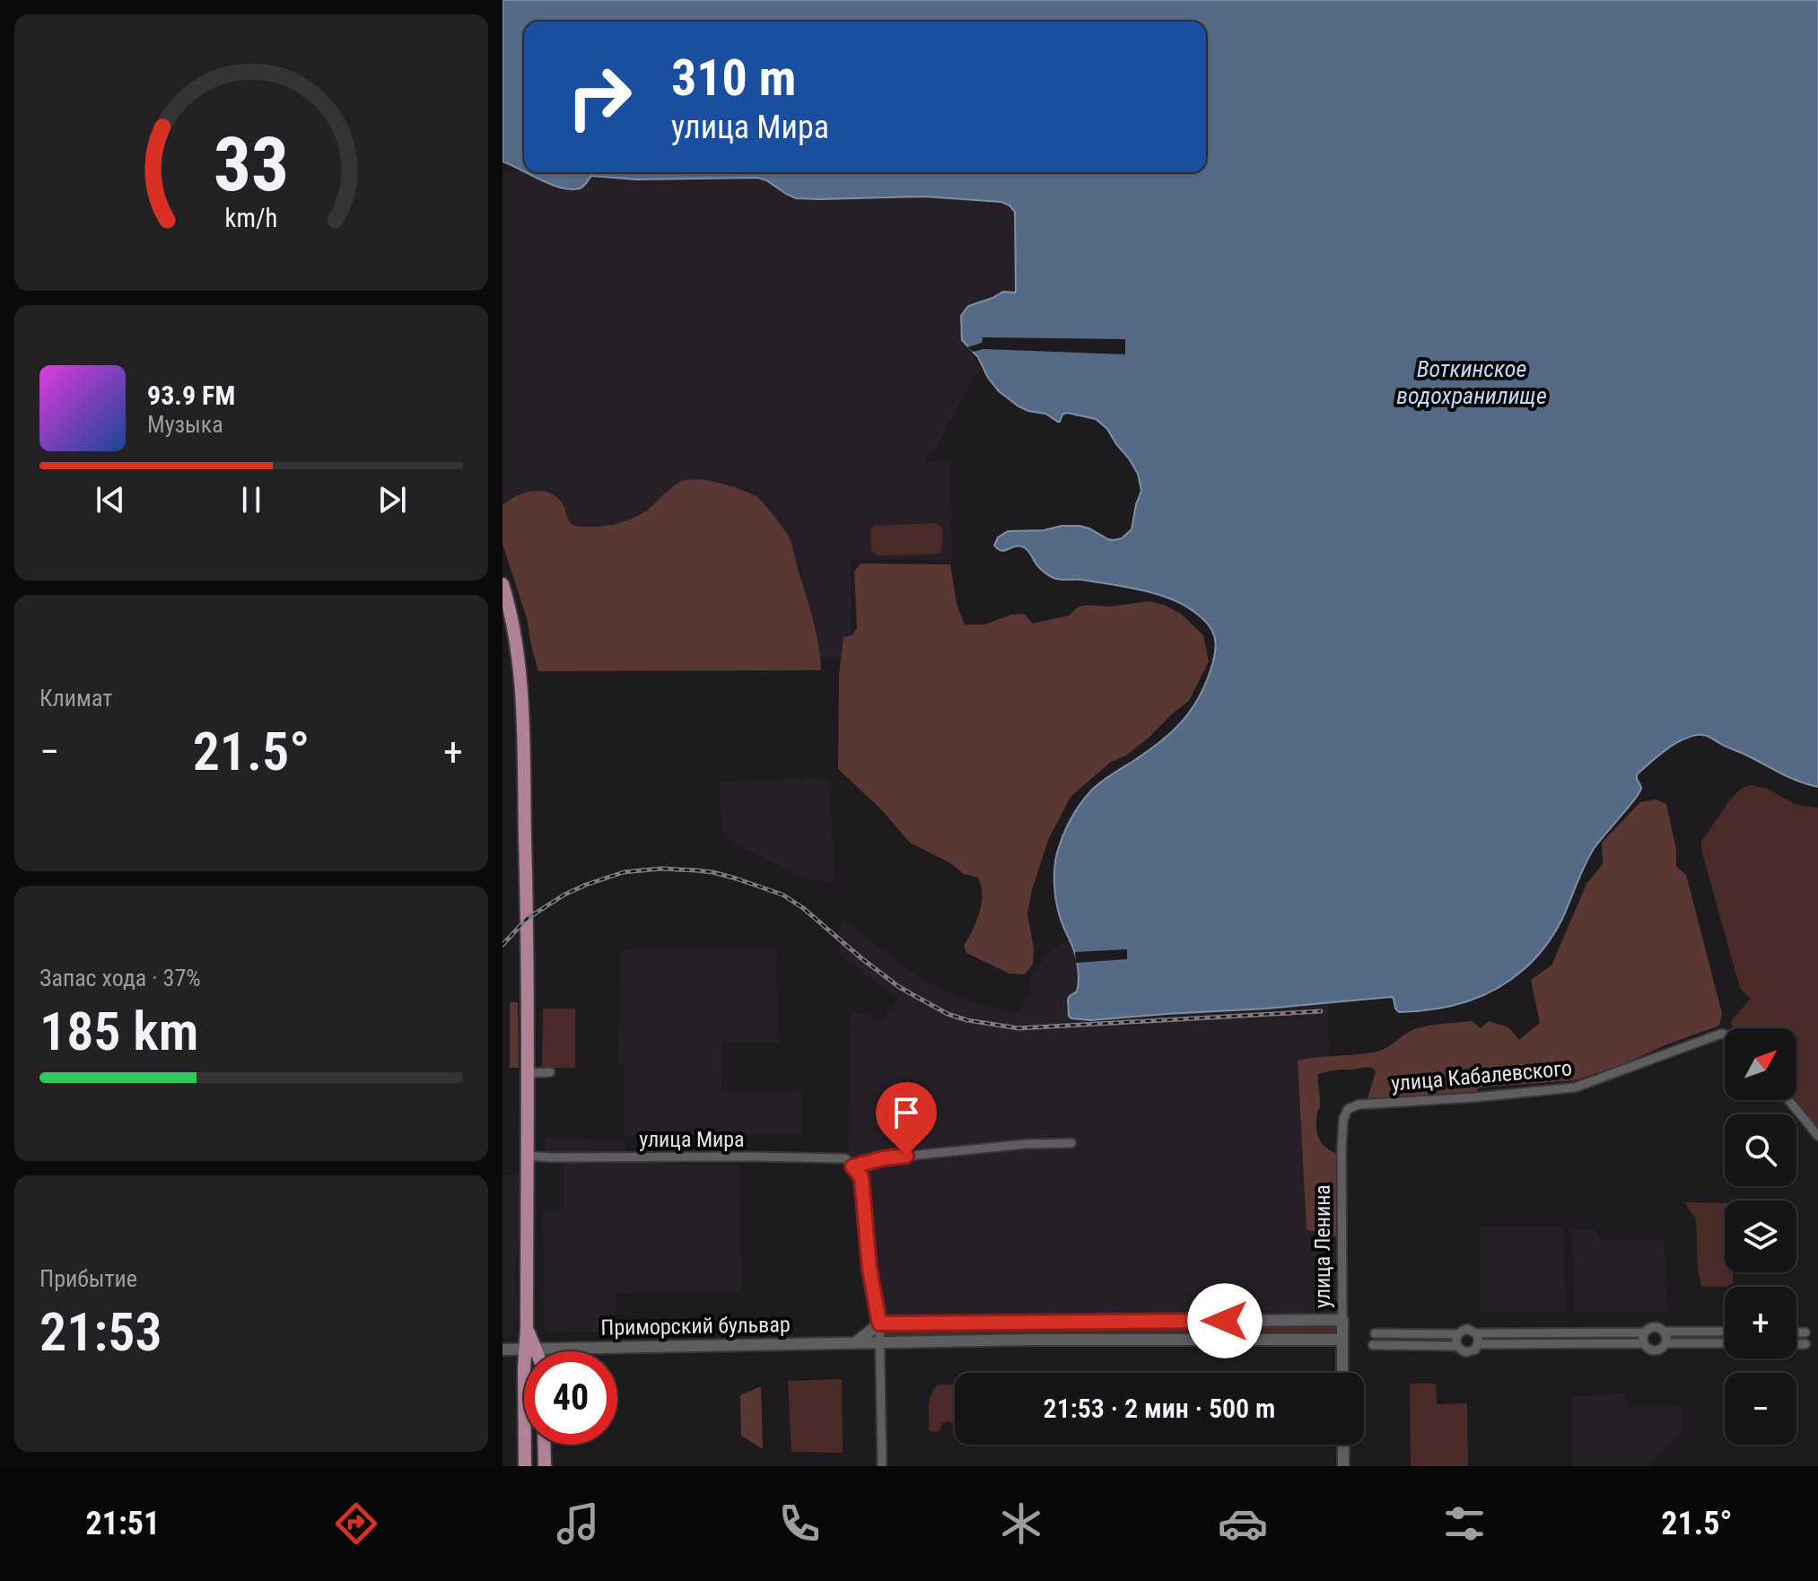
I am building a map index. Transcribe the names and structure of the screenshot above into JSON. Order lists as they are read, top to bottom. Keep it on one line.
{"streets":{"street":["улица Кабалевского","улица Мира","улица Ленина","Приморский бульвар"]},"crossings":[["улица Кабалевского","улица Ленина"],["улица Ленина","Приморский бульвар"]],"water":["Воткинское водохранилище"],"north":"top right","page":{"turn":["310 m","улица Мира"],"song":["93.9 FM","Музыка"],"tile":["Климат",["Запас хода · 37%","185 km"],["Прибытие","21:53"]],"heat":["−","21.5°","+"],"map_buttons":["+","−"],"limit":"40","trip":"21:53 · 2 мин · 500 m","tabs":["21:51","21.5°"],"gauge":["33","km/h"]}}
